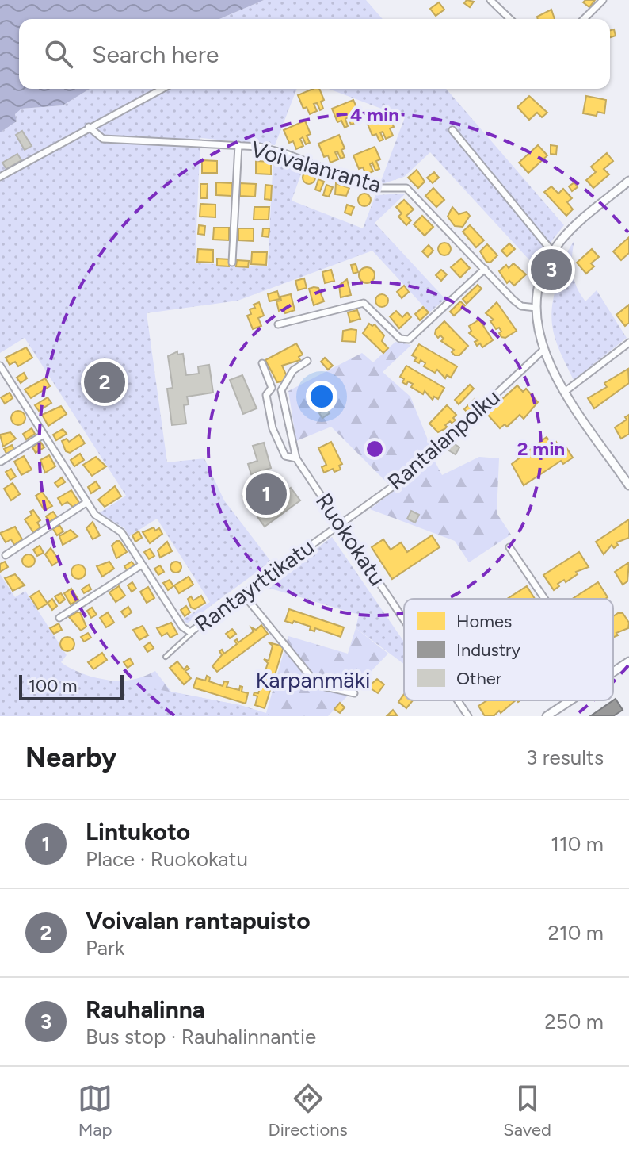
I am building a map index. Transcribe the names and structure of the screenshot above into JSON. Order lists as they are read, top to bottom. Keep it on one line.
{"streets":{"street":["Voivalanranta","Rantalanpolku","Ruokokatu","Rantayrttikatu"]},"crossings":[["Rantalanpolku","Ruokokatu"],["Rantalanpolku","Rantayrttikatu"],["Ruokokatu","Rantayrttikatu"]],"parks":["Karpanmäki"],"legend":["Homes","Industry","Other"],"scale_bar":"100 m","page":{"search":"Search here","pins":["3","2","1"],"scale":"100 m","heading":["Nearby","3 results"],"list":[{"mark":"1","name":"Lintukoto","note":"Place · Ruokokatu","value":"110 m"},{"mark":"2","name":"Voivalan rantapuisto","note":"Park","value":"210 m"},{"mark":"3","name":"Rauhalinna","note":"Bus stop · Rauhalinnantie","value":"250 m"}],"nav":["Map","Directions","Saved"]},"rings":["4 min","2 min"]}
